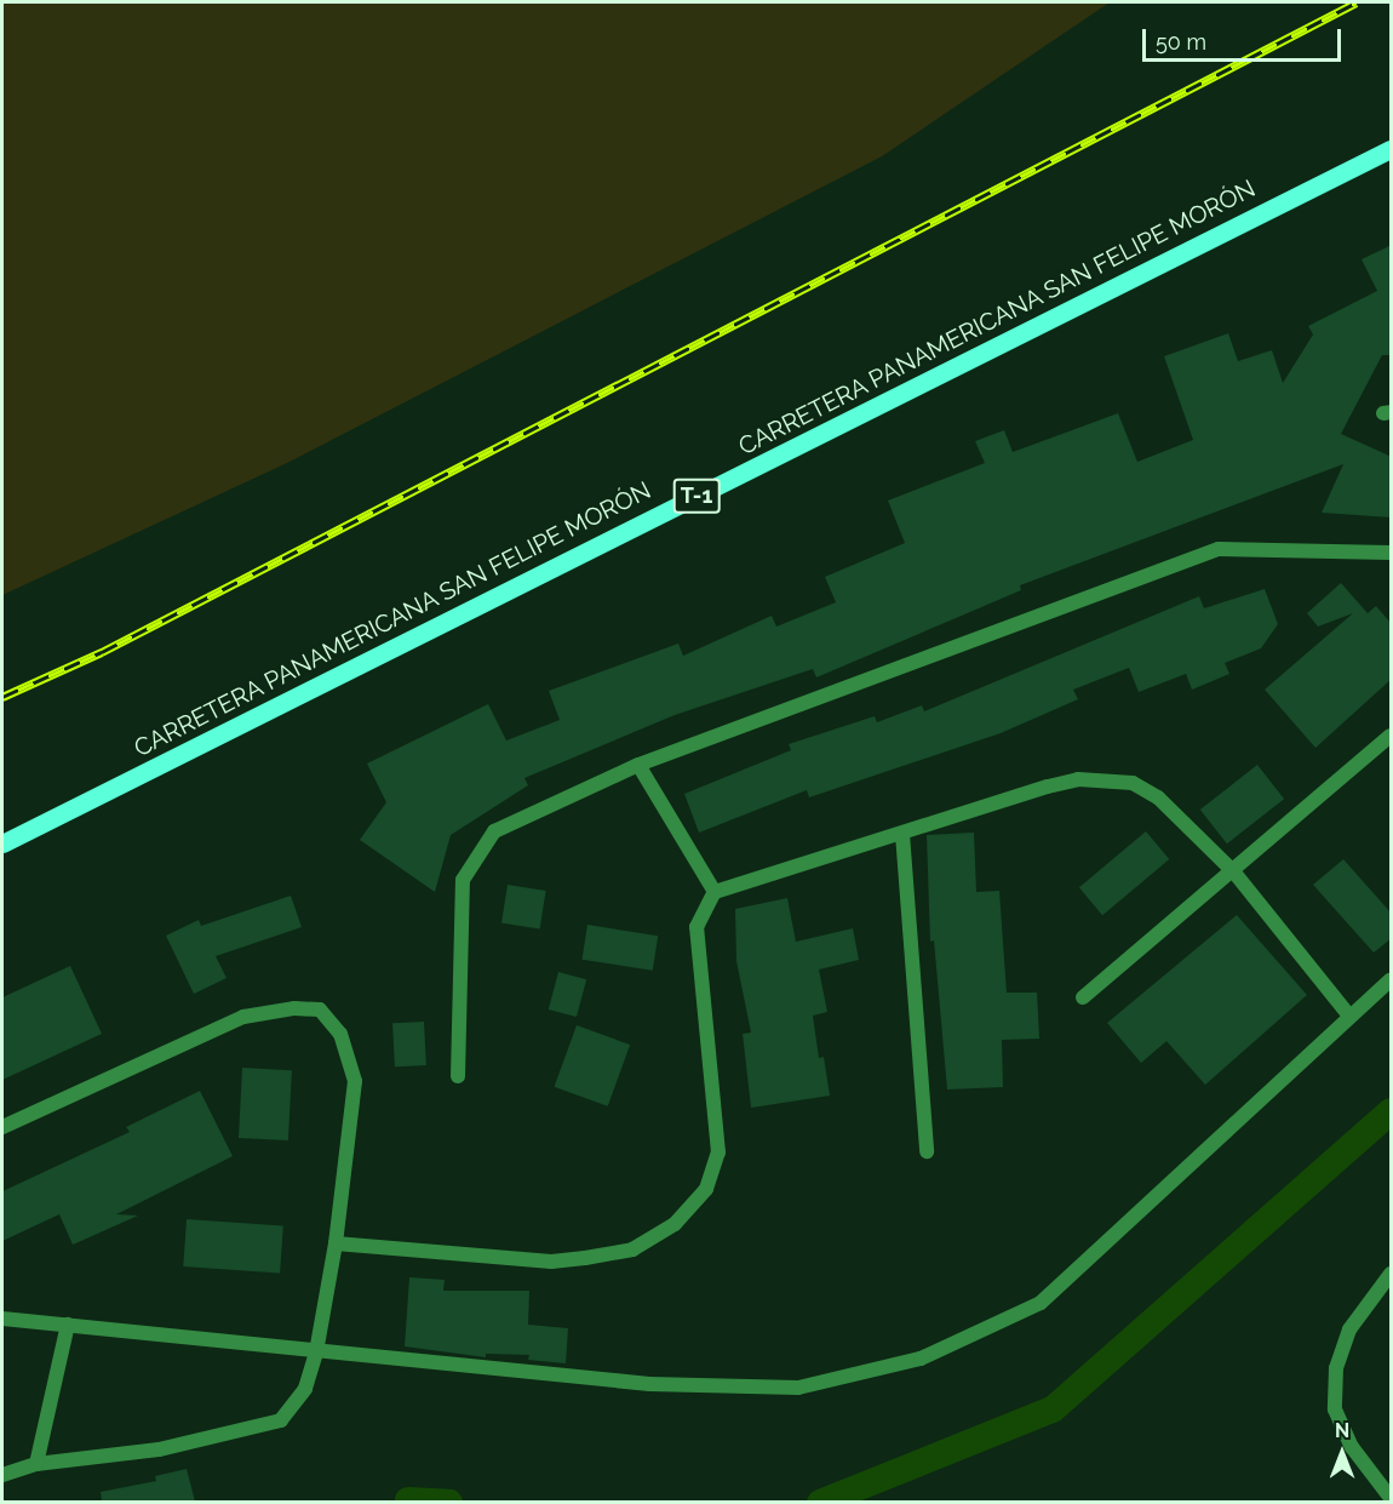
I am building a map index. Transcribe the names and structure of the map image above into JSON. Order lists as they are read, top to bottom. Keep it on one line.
{"streets":{"main road":["CARRETERA PANAMERICANA SAN FELIPE MORÓN","T-1"]},"scale_bar":"50 m","north":"top"}
